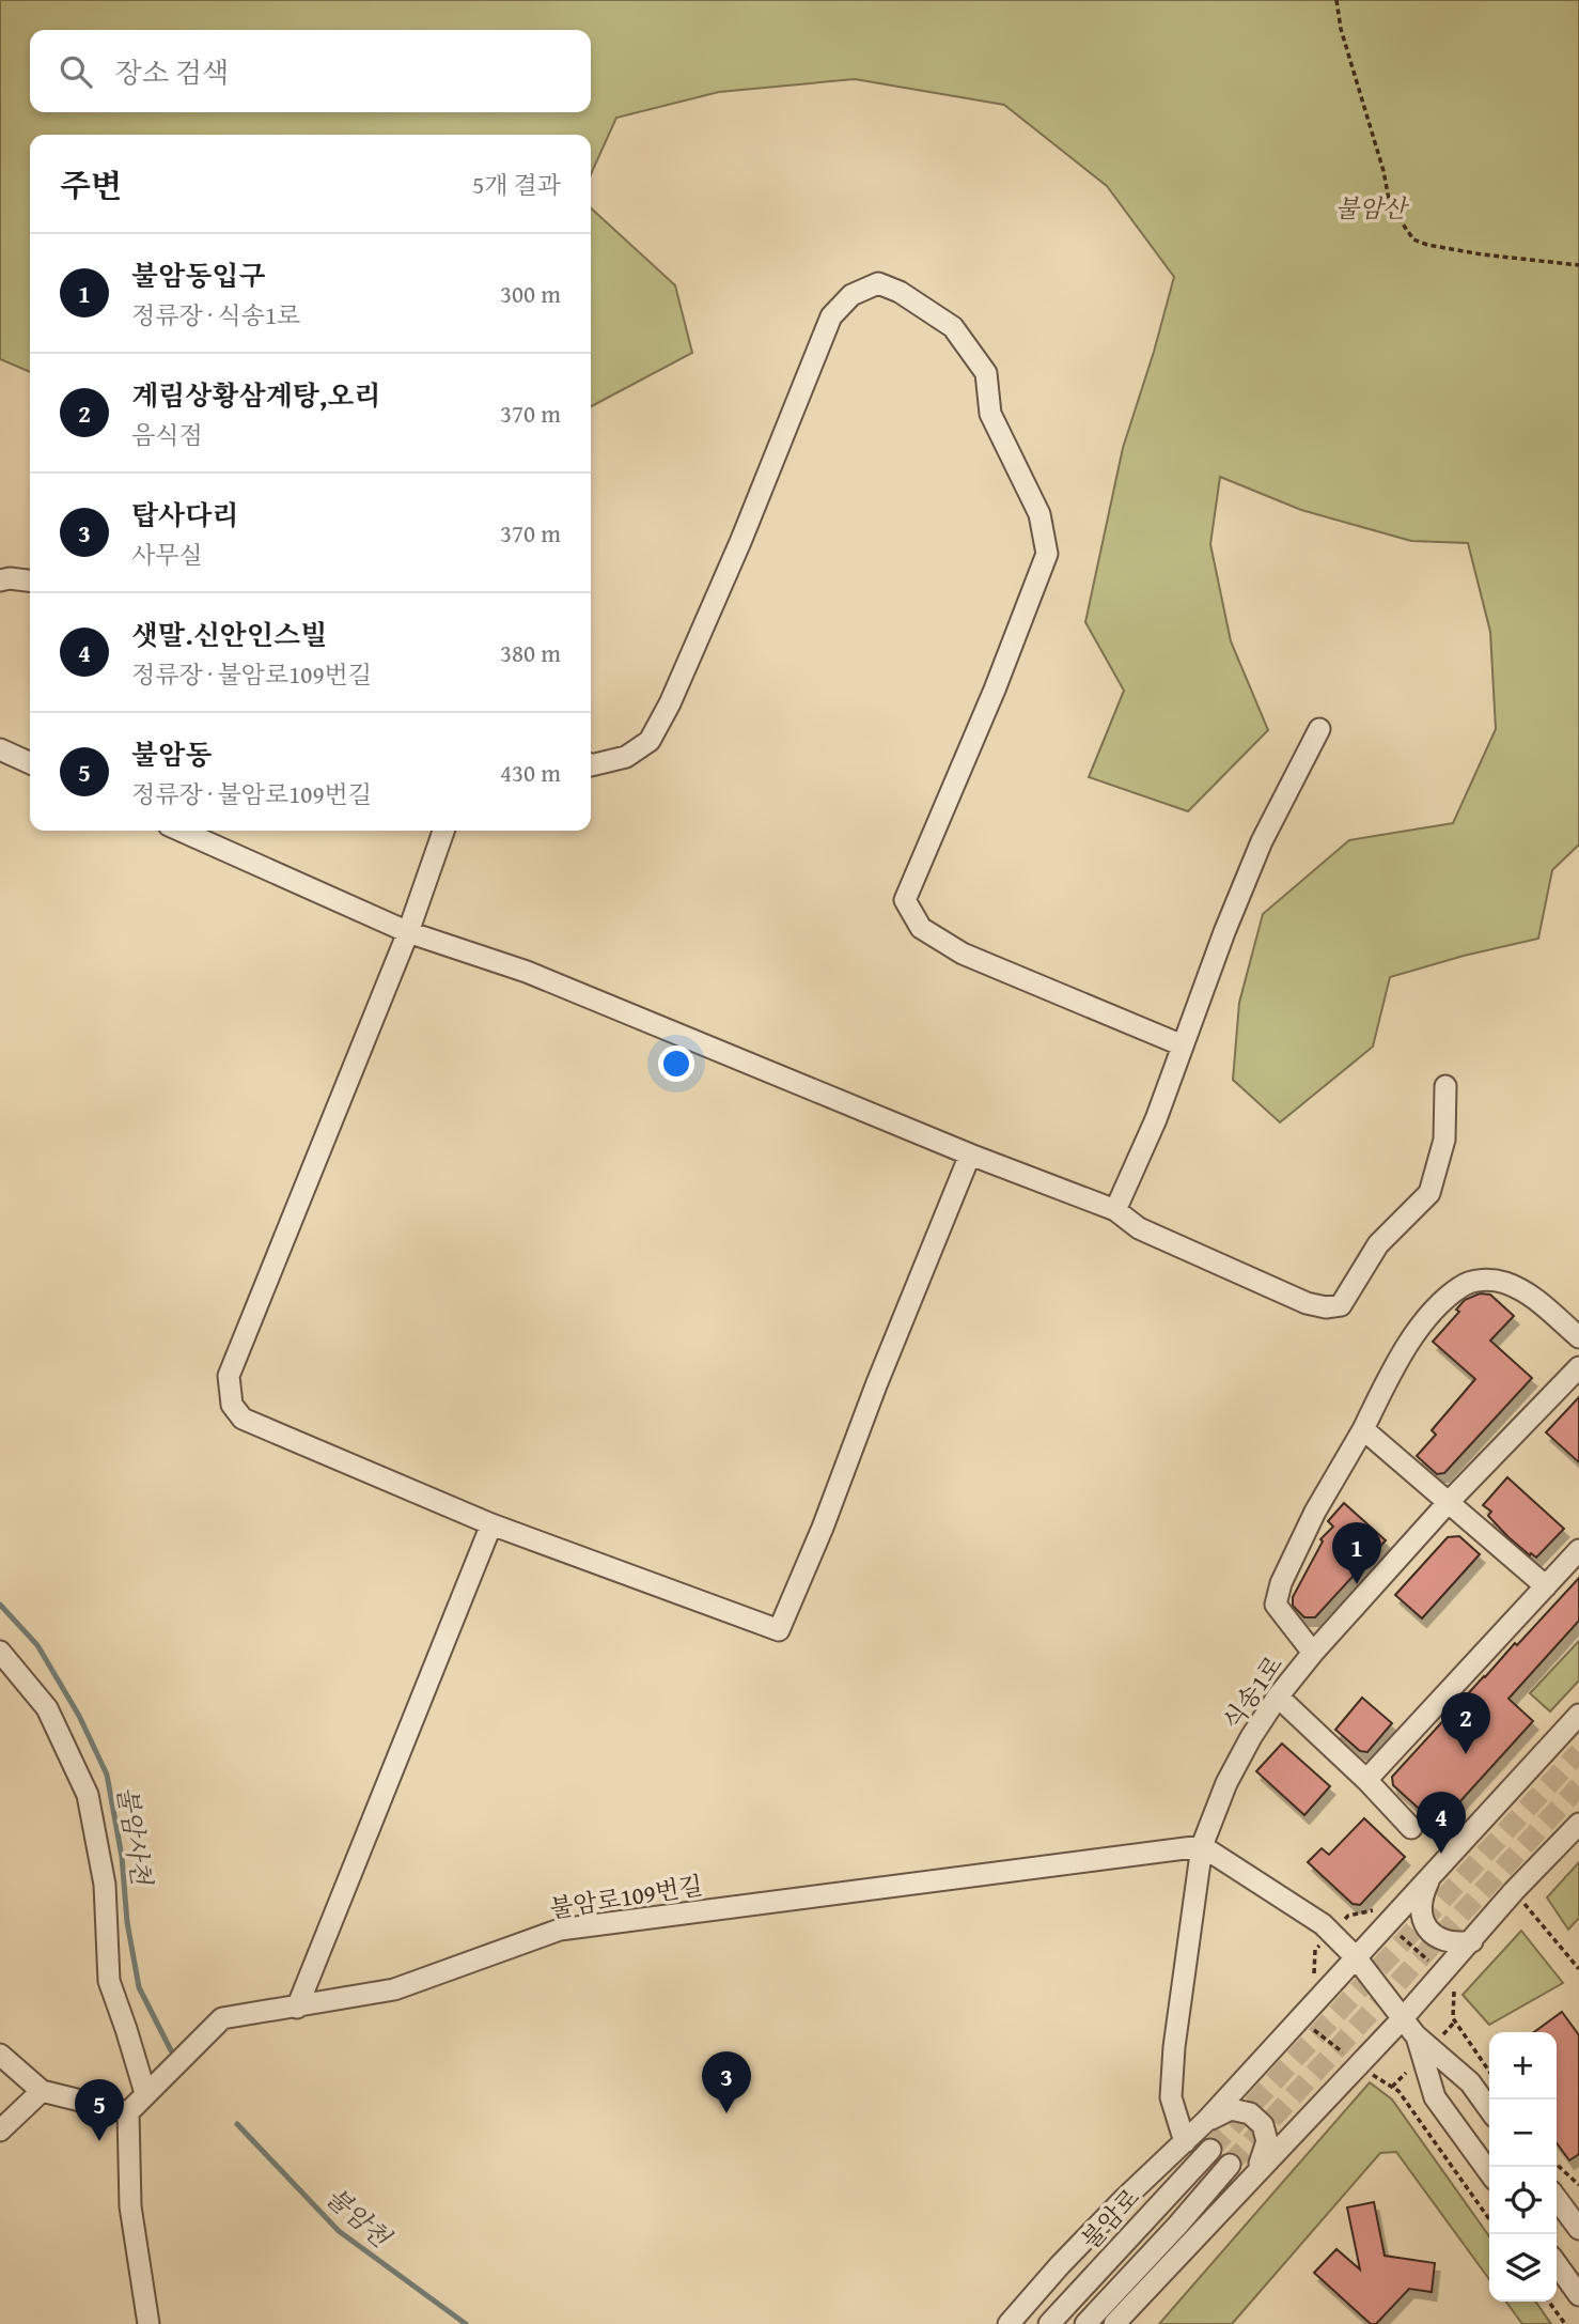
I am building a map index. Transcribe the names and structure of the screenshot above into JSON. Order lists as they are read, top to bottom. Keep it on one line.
{"streets":{"street":["식송1로","불암로109번길","불암로"]},"crossings":[["식송1로","불암로109번길"]],"water":["불암사천","불암천"],"parks":["불암산"],"page":{"search":"장소 검색","heading":["주변","5개 결과"],"list":[{"mark":"1","name":"불암동입구","note":"정류장 · 식송1로","value":"300 m"},{"mark":"2","name":"계림상황삼계탕,오리","note":"음식점","value":"370 m"},{"mark":"3","name":"탑사다리","note":"사무실","value":"370 m"},{"mark":"4","name":"샛말.신안인스빌","note":"정류장 · 불암로109번길","value":"380 m"},{"mark":"5","name":"불암동","note":"정류장 · 불암로109번길","value":"430 m"}],"pins":["1","2","4","3","5"],"map_buttons":["+","−"]}}
